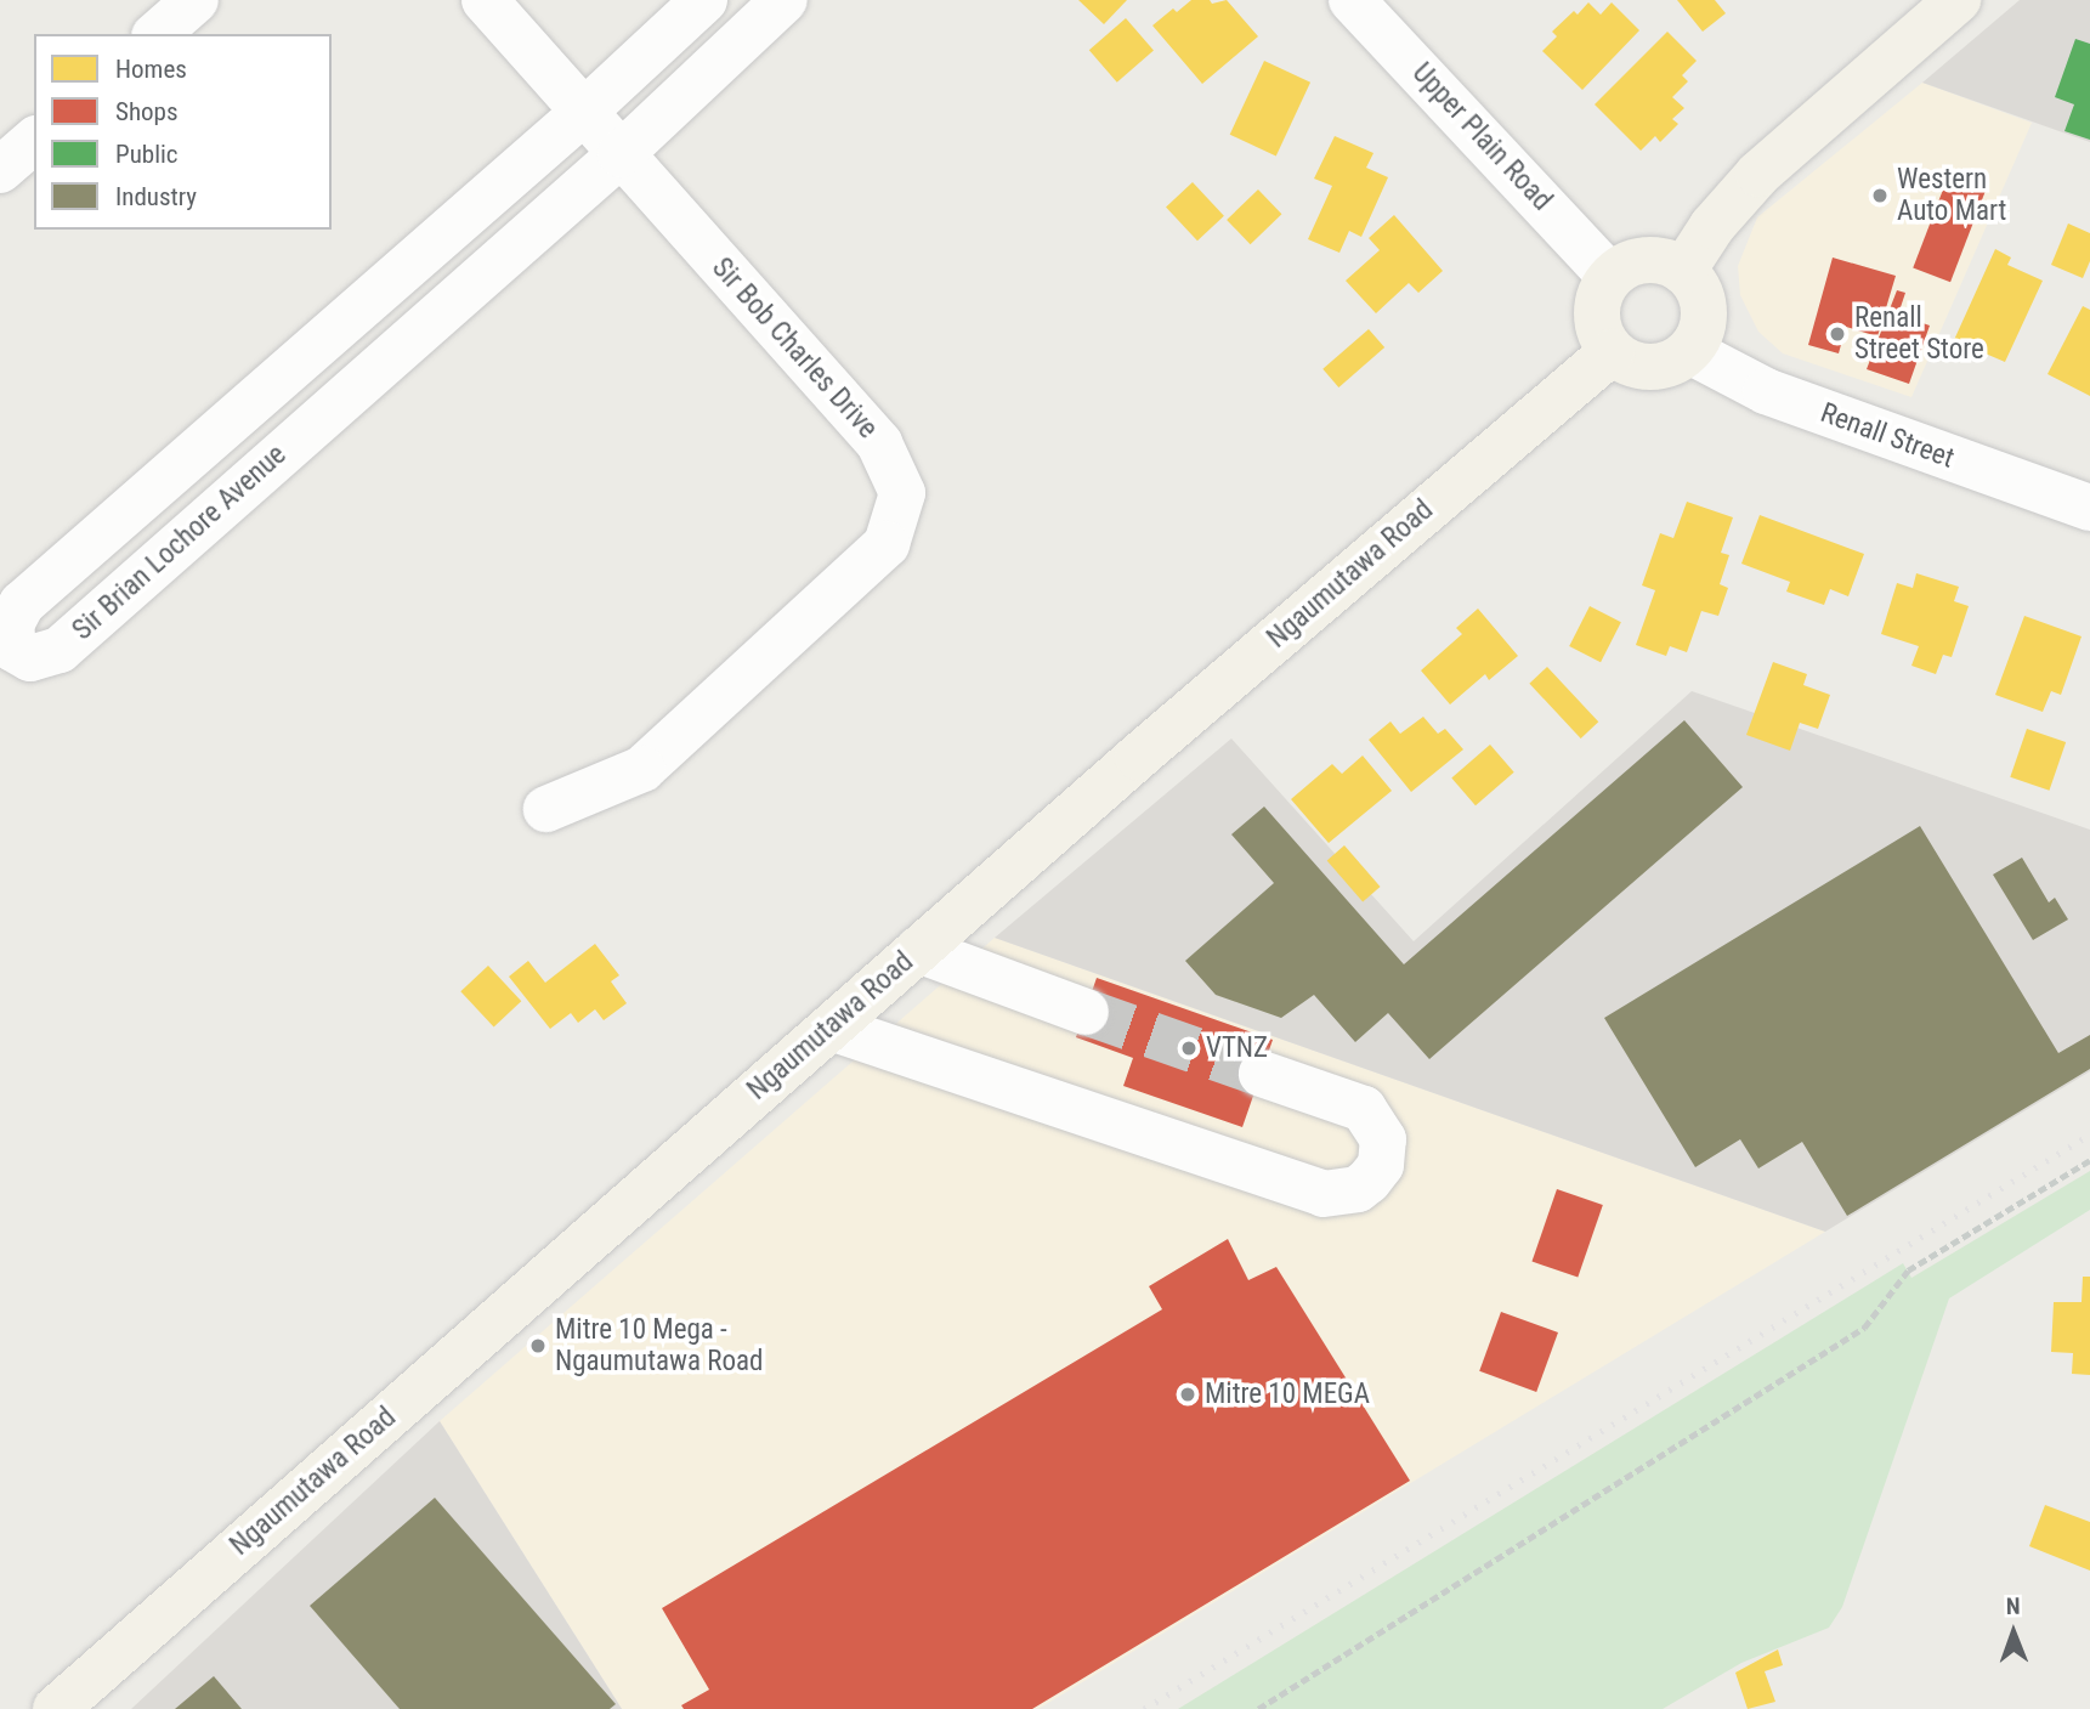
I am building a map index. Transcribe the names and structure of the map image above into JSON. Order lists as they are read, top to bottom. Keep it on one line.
{"streets":{"main road":["Ngaumutawa Road"],"street":["Upper Plain Road","Sir Bob Charles Drive","Renall Street","Sir Brian Lochore Avenue"]},"crossings":[["Upper Plain Road","Renall Street"],["Upper Plain Road","Ngaumutawa Road"],["Sir Bob Charles Drive","Sir Brian Lochore Avenue"],["Renall Street","Ngaumutawa Road"]],"places":["Western Auto Mart","Renall Street Store","VTNZ","Mitre 10 Mega - Ngaumutawa Road","Mitre 10 MEGA"],"legend":["Homes","Shops","Public","Industry"],"north":"top"}
